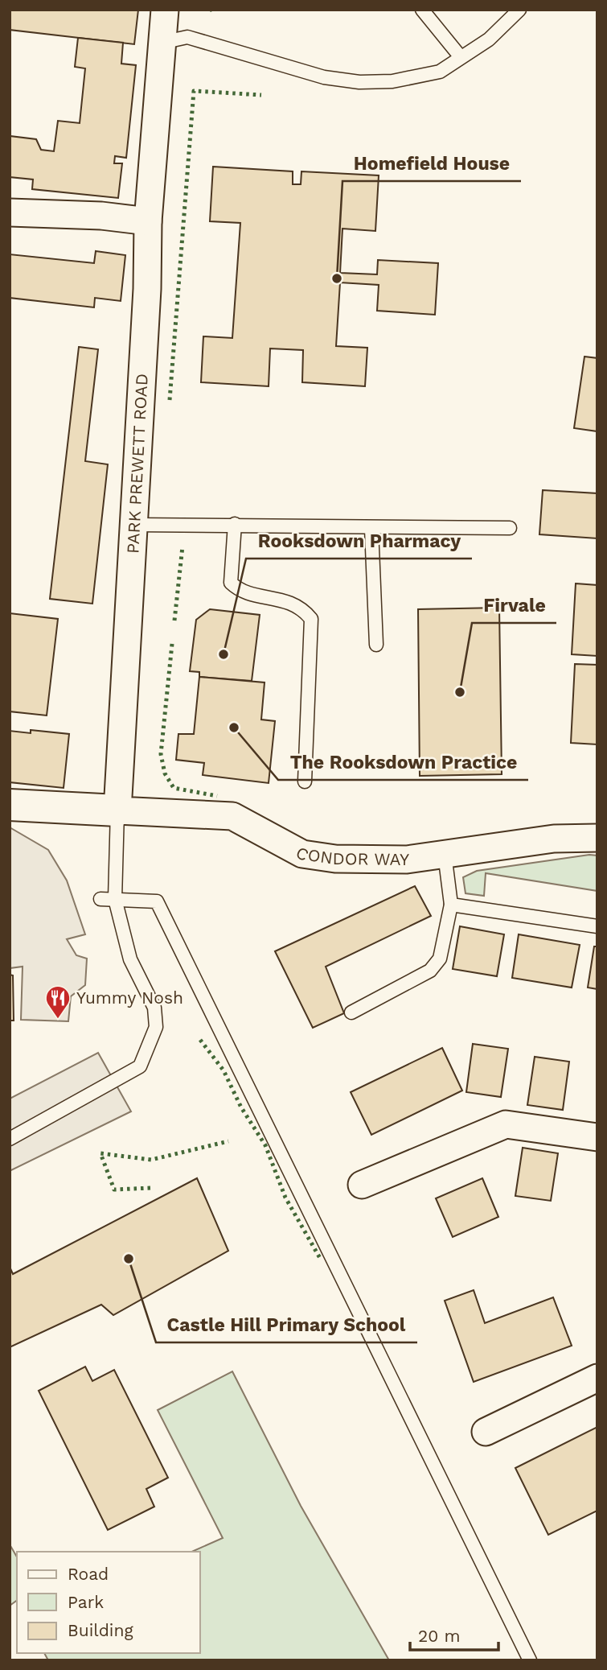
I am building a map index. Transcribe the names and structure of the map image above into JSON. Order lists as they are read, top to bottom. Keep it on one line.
{"streets":{"street":["PARK PREWETT ROAD","CONDOR WAY"]},"crossings":[["PARK PREWETT ROAD","CONDOR WAY"]],"places":{"other":["Homefield House","Rooksdown Pharmacy","Firvale","The Rooksdown Practice","Castle Hill Primary School"],"restaurant":["Yummy Nosh"]},"legend":["Road","Park","Building"],"scale_bar":"20 m"}
